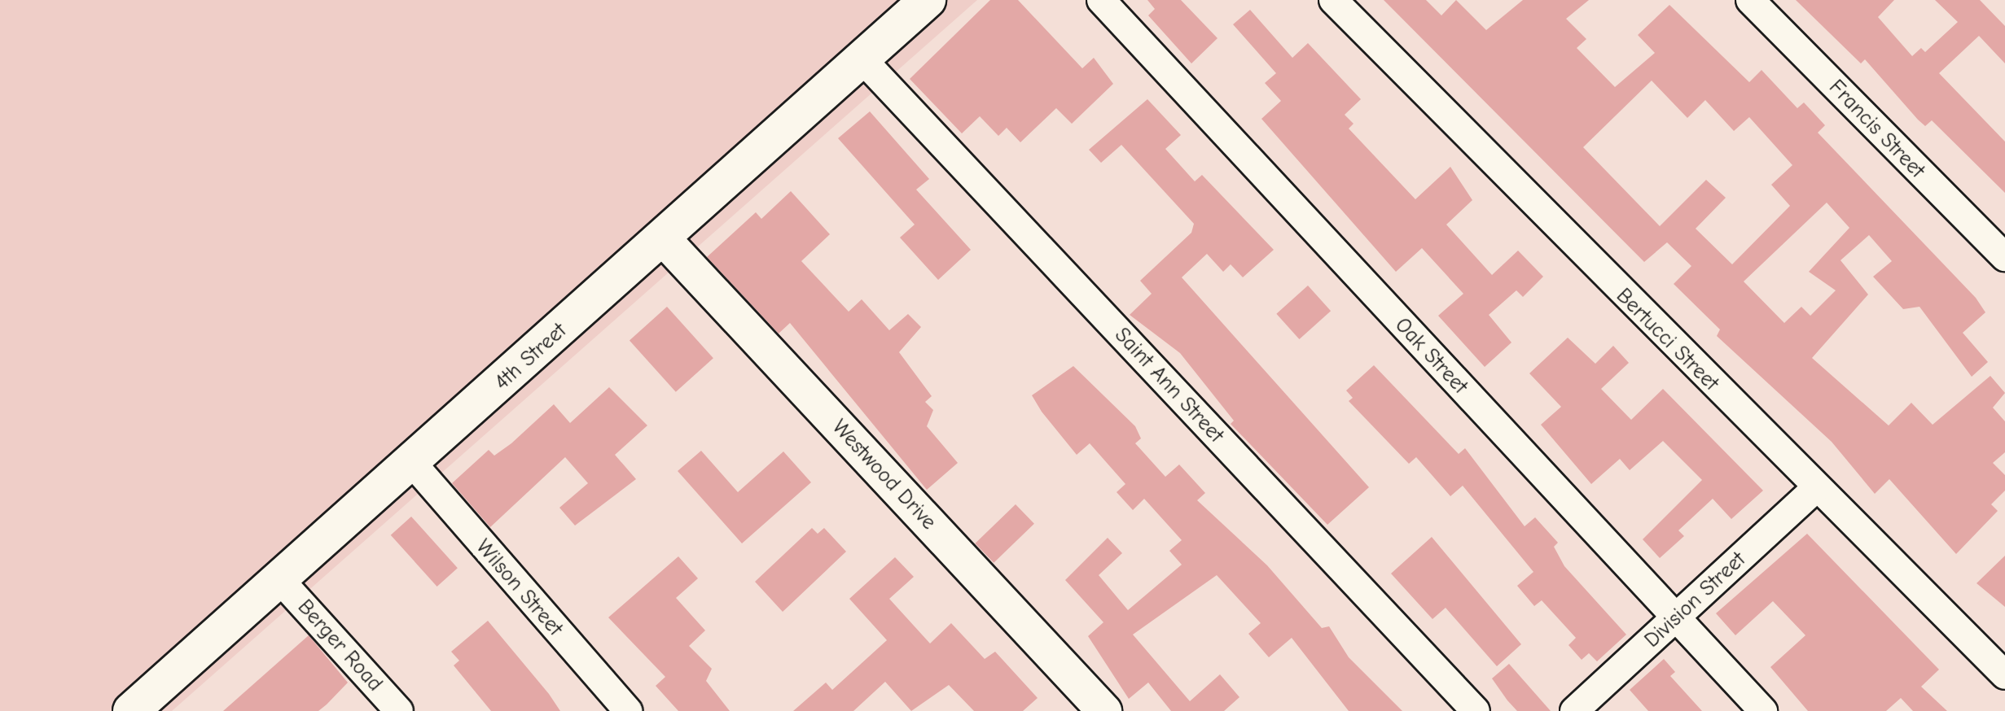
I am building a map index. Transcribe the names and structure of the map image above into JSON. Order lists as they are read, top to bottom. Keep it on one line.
{"streets":{"main road":["4th Street"],"street":["Francis Street","Bertucci Street","Oak Street","Saint Ann Street","Westwood Drive","Wilson Street","Division Street","Berger Road"]},"crossings":[["Bertucci Street","Division Street"],["Oak Street","Division Street"],["4th Street","Saint Ann Street"],["4th Street","Westwood Drive"],["4th Street","Wilson Street"],["4th Street","Berger Road"]]}
